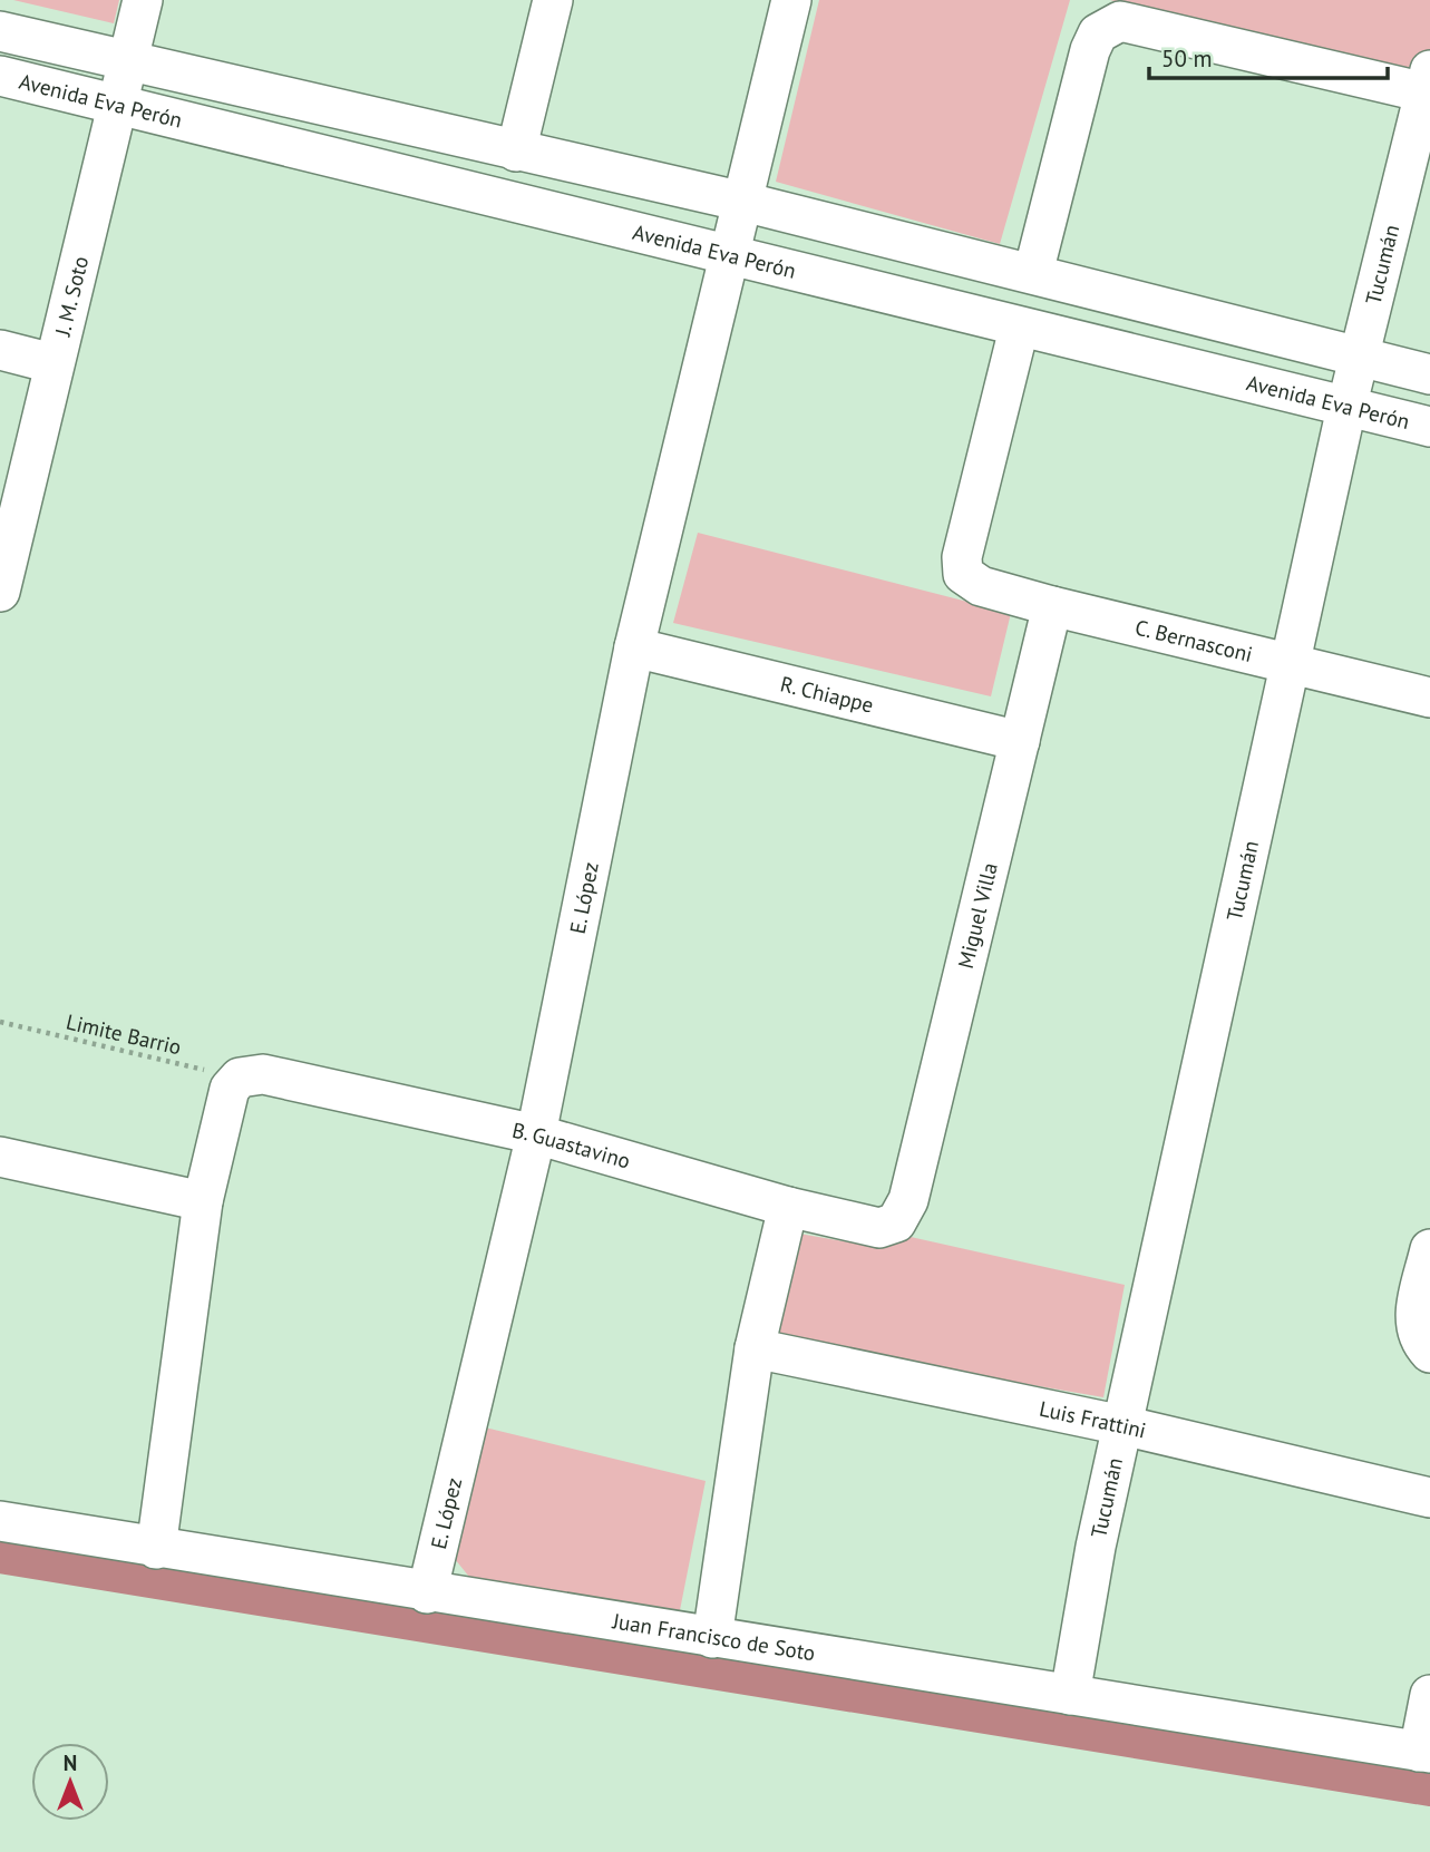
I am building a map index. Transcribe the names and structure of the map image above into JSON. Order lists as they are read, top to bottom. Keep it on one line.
{"streets":{"street":["Avenida Eva Perón","Tucumán","J. M. Soto","C. Bernasconi","R. Chiappe","E. López","Miguel Villa","B. Guastavino","Luis Frattini","Juan Francisco de Soto"],"path":["Limite Barrio"]},"crossings":[["Avenida Eva Perón","Tucumán"],["Avenida Eva Perón","J. M. Soto"],["Avenida Eva Perón","C. Bernasconi"],["Avenida Eva Perón","E. López"],["Tucumán","C. Bernasconi"],["Tucumán","Luis Frattini"],["Tucumán","Juan Francisco de Soto"],["C. Bernasconi","Miguel Villa"],["R. Chiappe","E. López"],["R. Chiappe","Miguel Villa"],["E. López","B. Guastavino"],["E. López","Juan Francisco de Soto"],["Miguel Villa","B. Guastavino"],["Limite Barrio","B. Guastavino"]],"scale_bar":"50 m","north":"top"}
